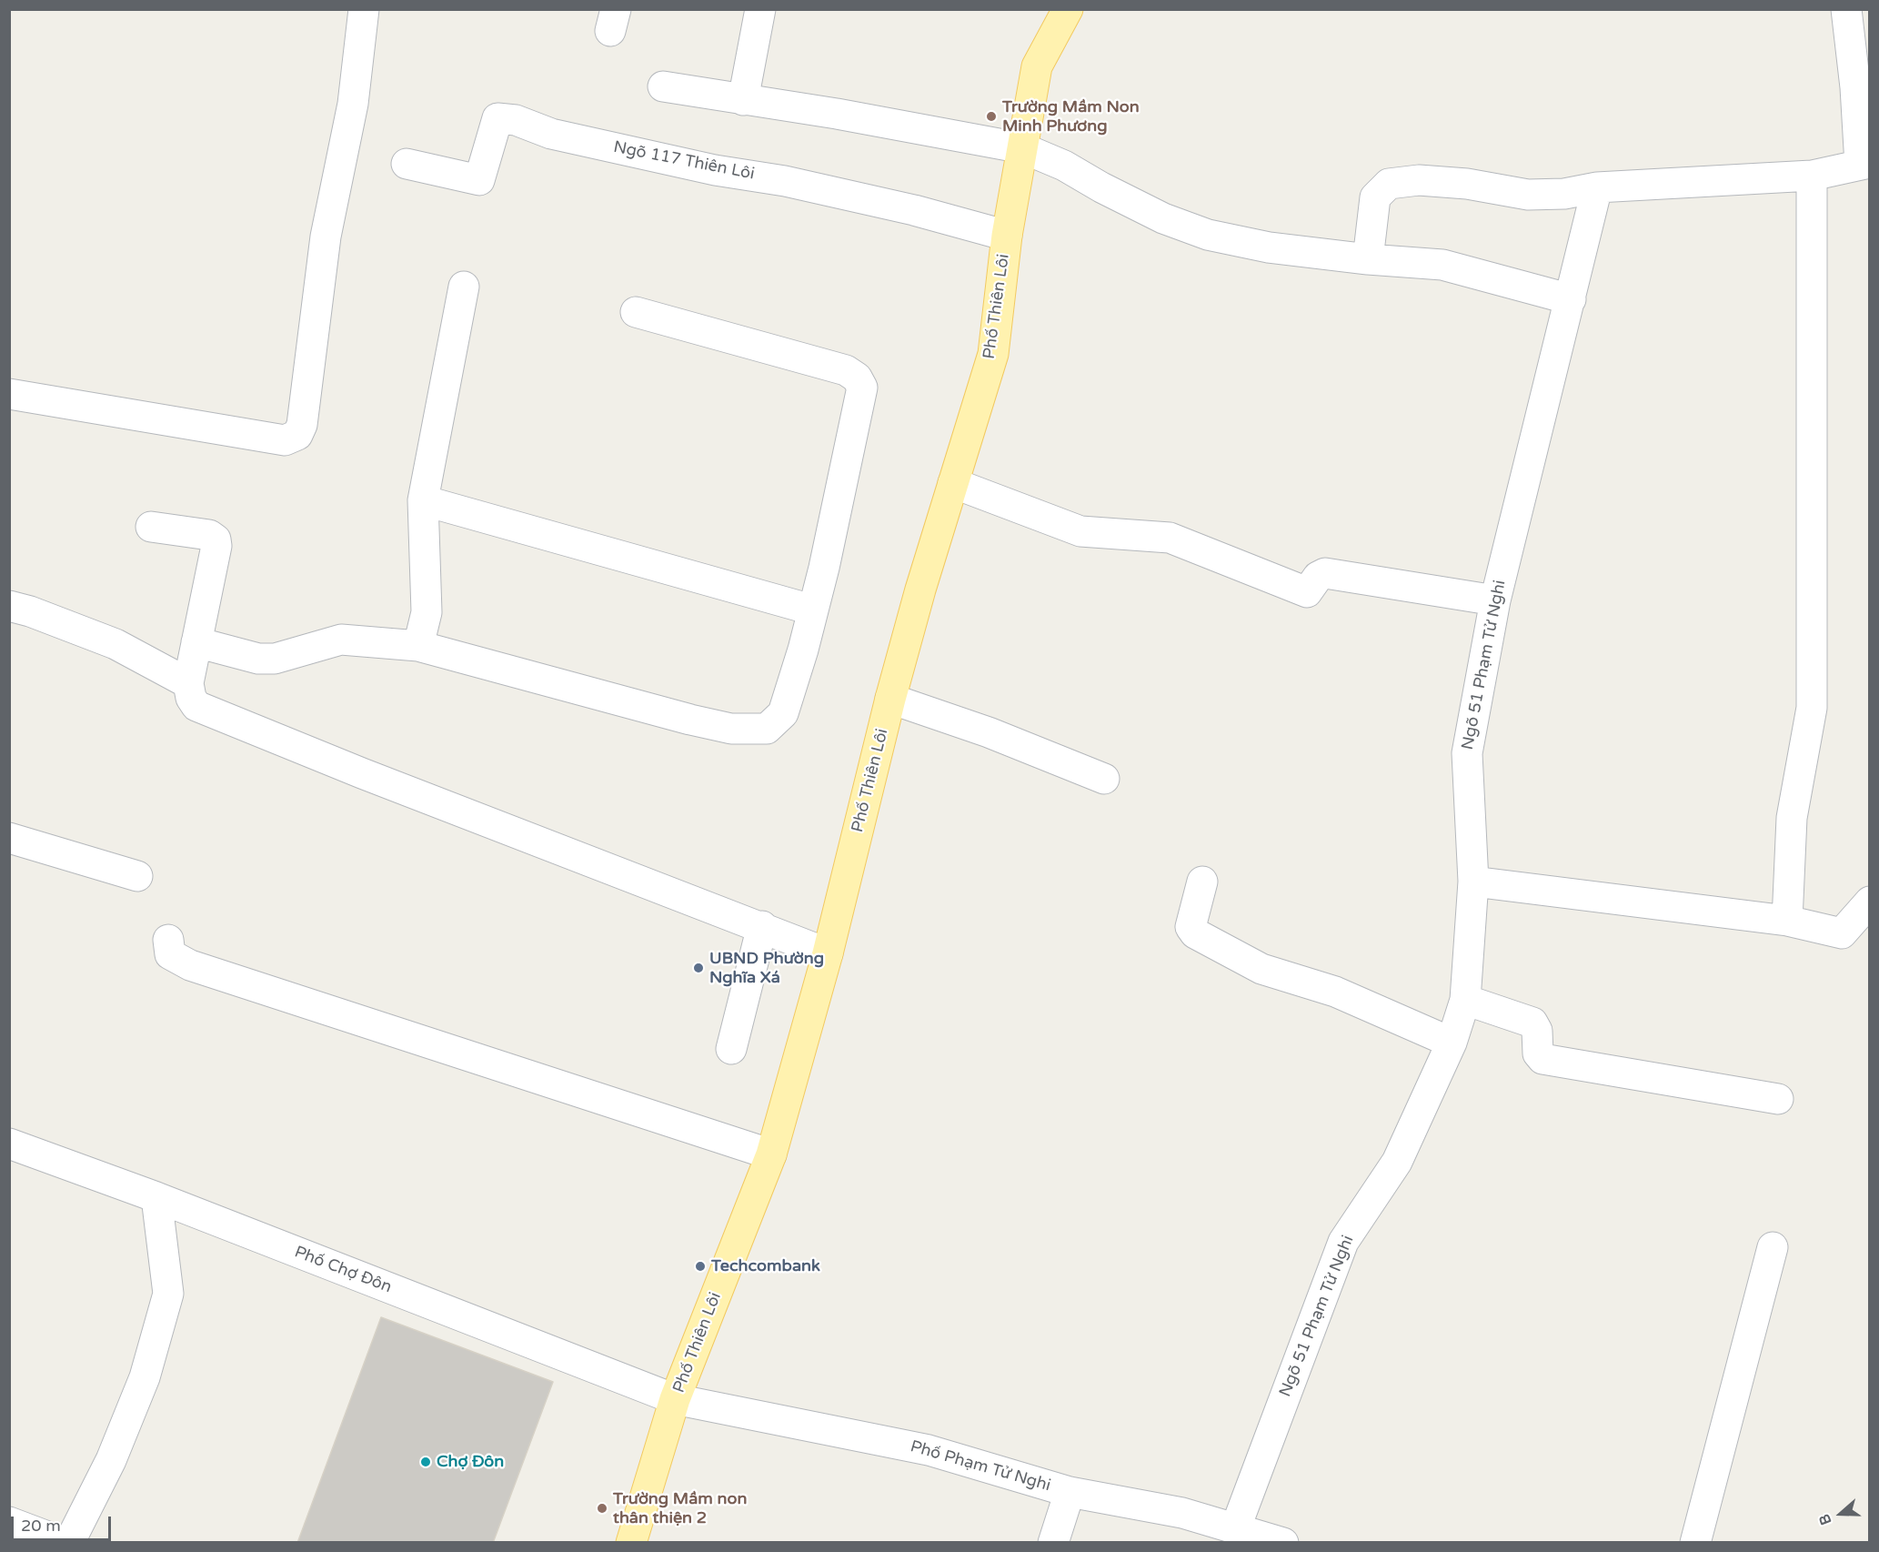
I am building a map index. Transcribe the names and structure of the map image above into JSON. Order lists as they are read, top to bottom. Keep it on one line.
{"streets":{"main road":["Phố Thiên Lôi"],"street":["Ngõ 117 Thiên Lôi","Ngõ 51 Phạm Tử Nghi","Phố Chợ Đôn","Phố Phạm Tử Nghi"]},"crossings":[["Ngõ 117 Thiên Lôi","Phố Thiên Lôi"],["Phố Thiên Lôi","Phố Chợ Đôn"],["Phố Thiên Lôi","Phố Phạm Tử Nghi"],["Ngõ 51 Phạm Tử Nghi","Phố Phạm Tử Nghi"],["Phố Chợ Đôn","Phố Phạm Tử Nghi"]],"places":["Trường Mầm Non Minh Phương","UBND Phường Nghĩa Xá","Techcombank","Chợ Đôn","Trường Mầm non thân thiện 2"],"scale_bar":"20 m","north":"left"}
